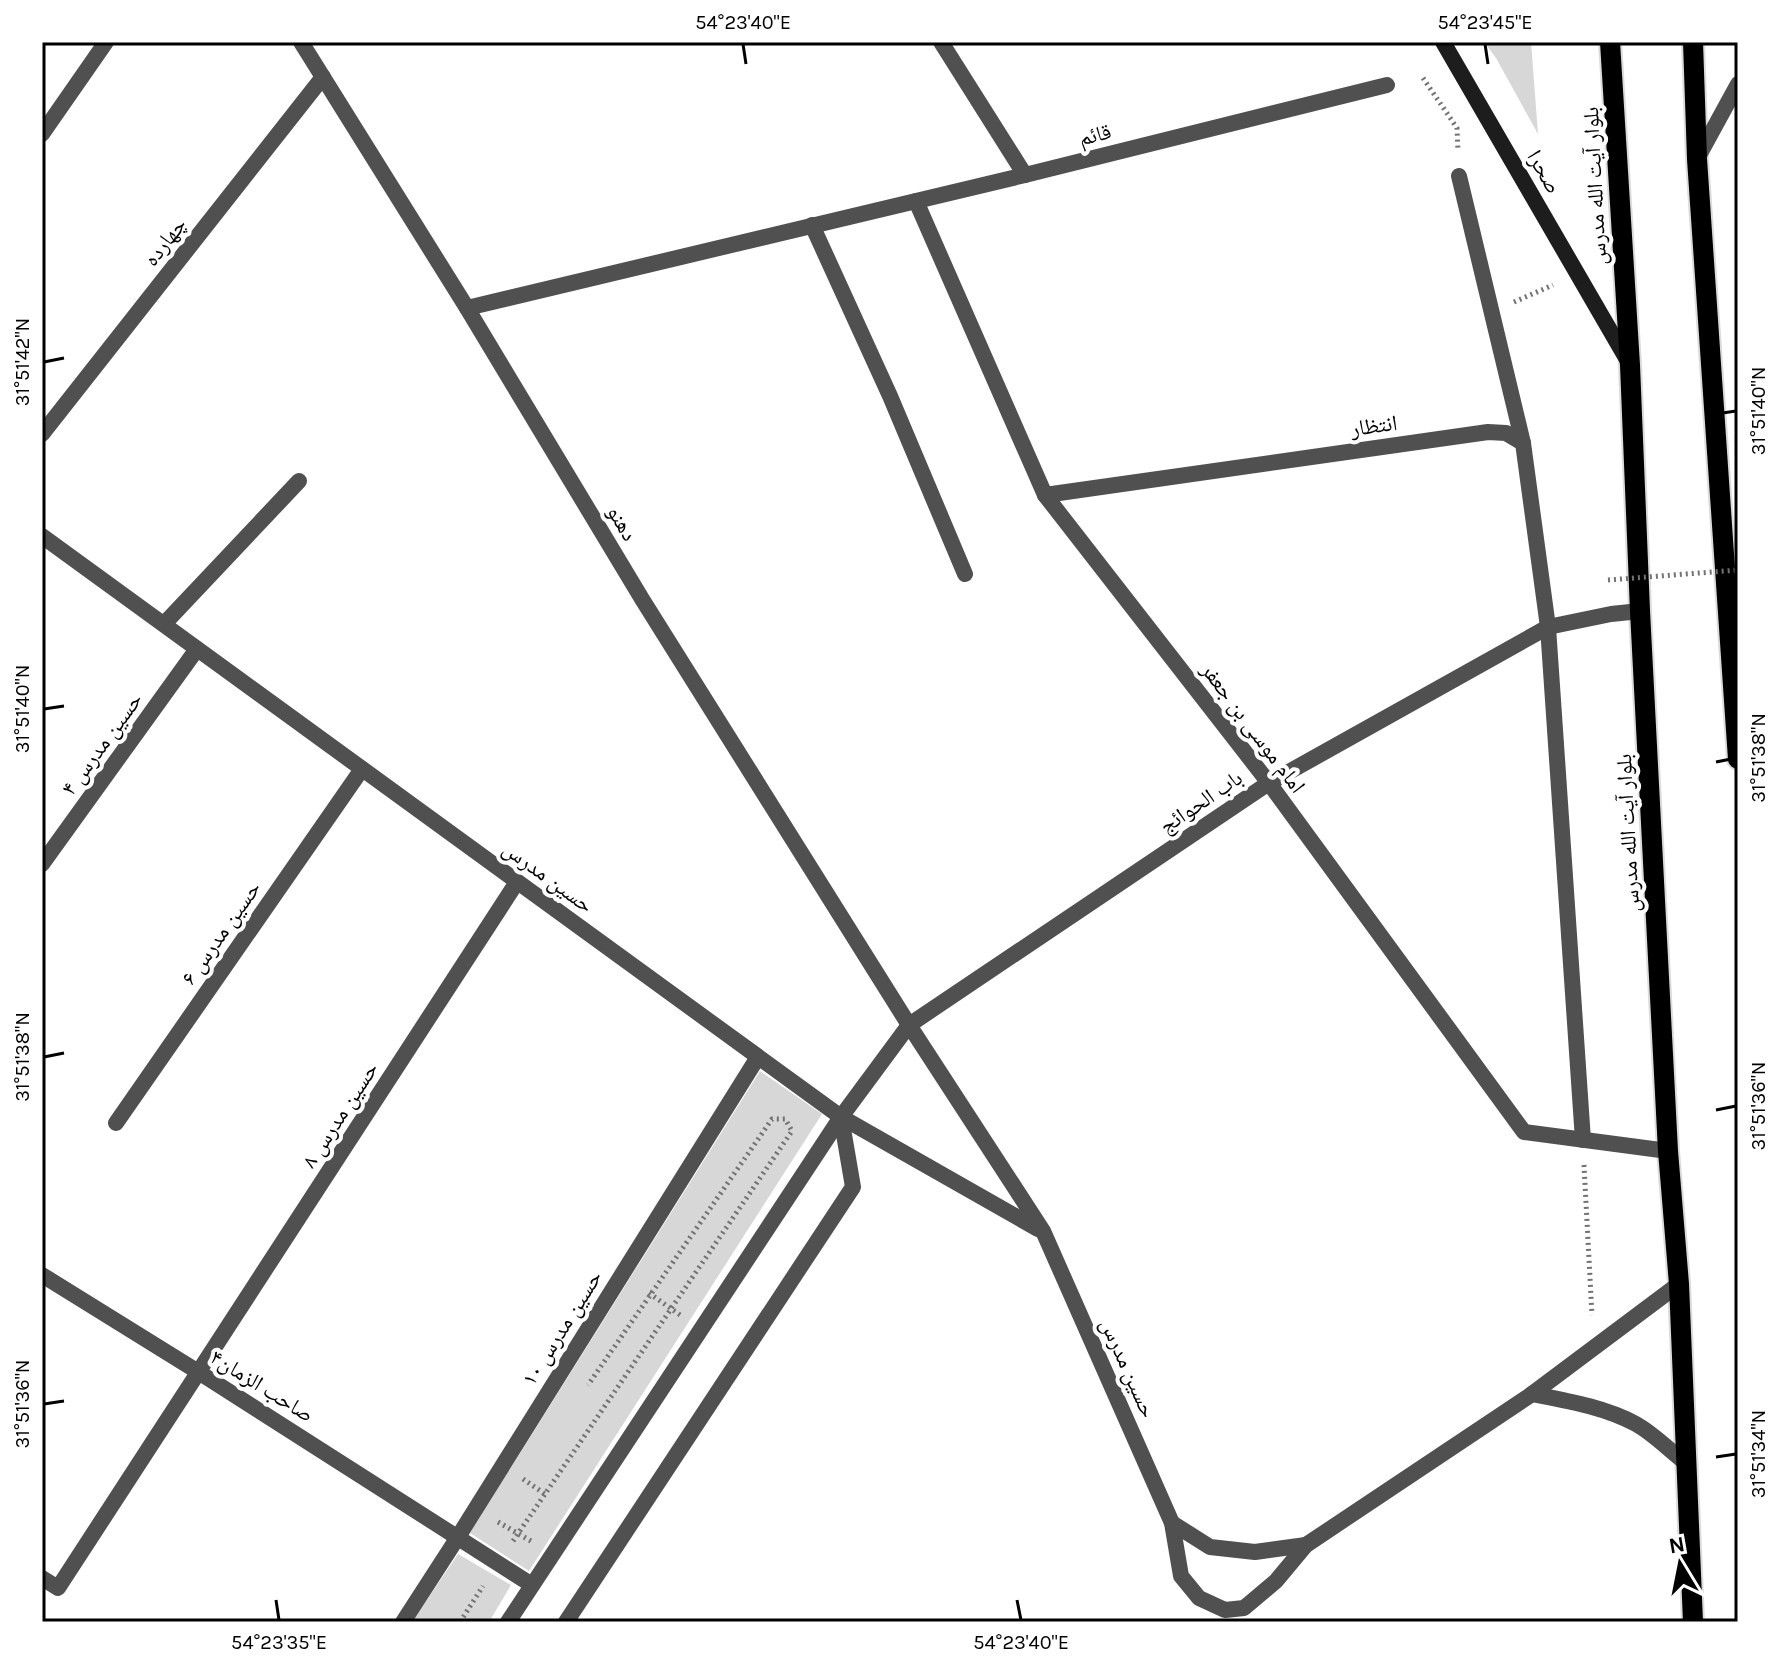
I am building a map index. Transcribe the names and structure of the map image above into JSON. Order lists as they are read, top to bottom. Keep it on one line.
{"streets":{"main road":["صحرا","بلوار آیت الله مدرس"],"street":["قائم","چهارده","انتظار","دهنو","امام موسی بن جعفر","حسین مدرس ۴","باب الحوائج","حسین مدرس","حسین مدرس ۶","حسین مدرس ۸","حسین مدرس ۱۰","صاحب الزمان۴"]},"crossings":[["قائم","دهنو"],["قائم","امام موسی بن جعفر"],["صحرا","بلوار آیت الله مدرس"],["بلوار آیت الله مدرس","امام موسی بن جعفر"],["بلوار آیت الله مدرس","باب الحوائج"],["چهارده","دهنو"],["انتظار","امام موسی بن جعفر"],["دهنو","باب الحوائج"],["دهنو","حسین مدرس"],["امام موسی بن جعفر","باب الحوائج"],["حسین مدرس ۴","حسین مدرس"],["باب الحوائج","حسین مدرس"],["حسین مدرس","حسین مدرس ۶"],["حسین مدرس","حسین مدرس ۸"],["حسین مدرس","حسین مدرس ۱۰"],["حسین مدرس ۸","صاحب الزمان۴"],["حسین مدرس ۱۰","صاحب الزمان۴"]],"north":"top","coordinates":["54°23'40\"E","54°23'45\"E","31°51'42\"N","31°51'40\"N","31°51'38\"N","31°51'36\"N","31°51'34\"N","54°23'35\"E"]}
